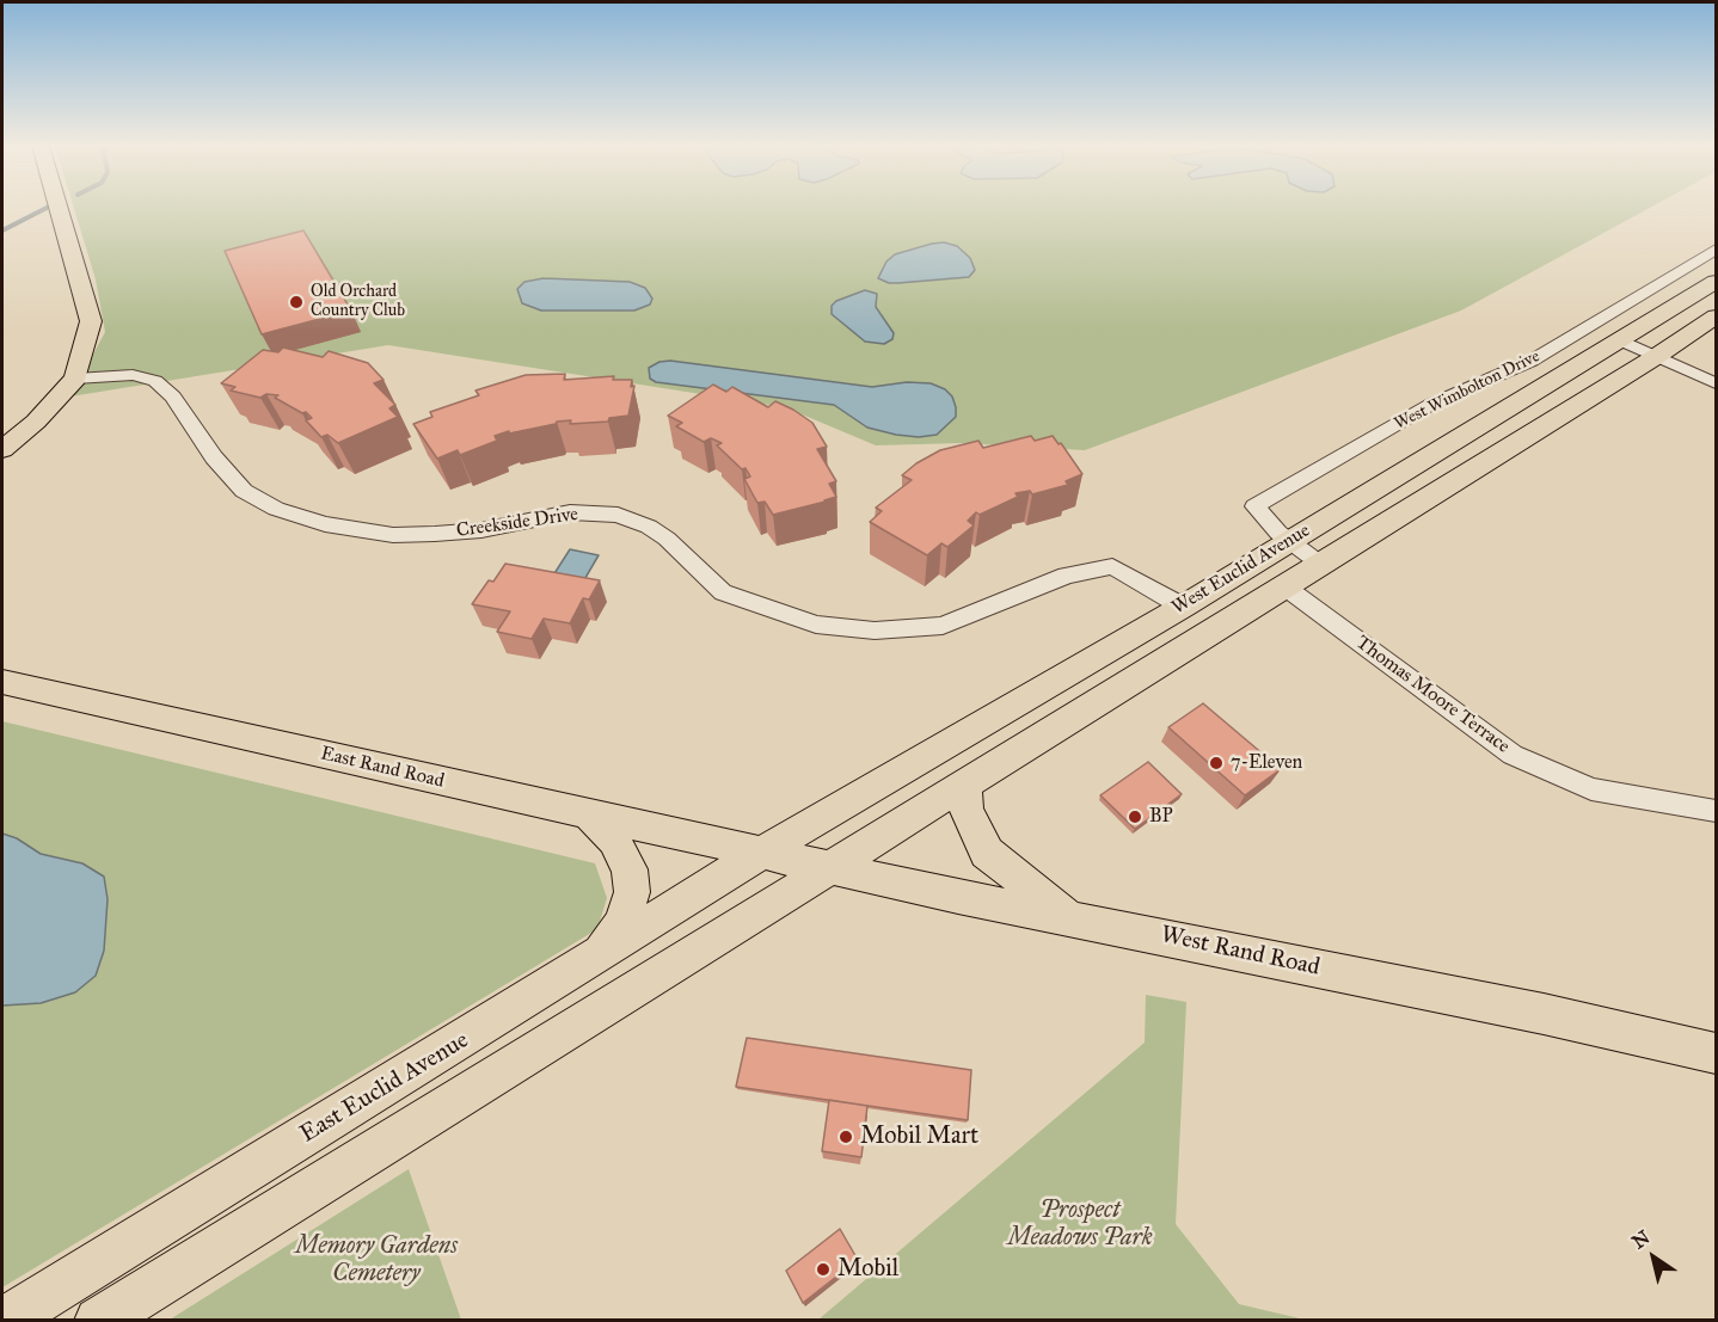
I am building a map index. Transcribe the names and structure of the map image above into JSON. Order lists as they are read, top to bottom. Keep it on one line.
{"streets":{"main road":["West Euclid Avenue","East Rand Road","West Rand Road","East Euclid Avenue"],"street":["West Wimbolton Drive","Creekside Drive","Thomas Moore Terrace"]},"crossings":[["West Wimbolton Drive","West Euclid Avenue"],["Creekside Drive","West Euclid Avenue"],["West Euclid Avenue","Thomas Moore Terrace"],["West Euclid Avenue","East Rand Road"],["West Euclid Avenue","West Rand Road"],["West Euclid Avenue","East Euclid Avenue"],["East Rand Road","West Rand Road"],["East Rand Road","East Euclid Avenue"],["West Rand Road","East Euclid Avenue"]],"parks":["Prospect Meadows Park","Memory Gardens Cemetery"],"places":["Old Orchard Country Club","7-Eleven","BP","Mobil Mart","Mobil"],"north":"top left"}
